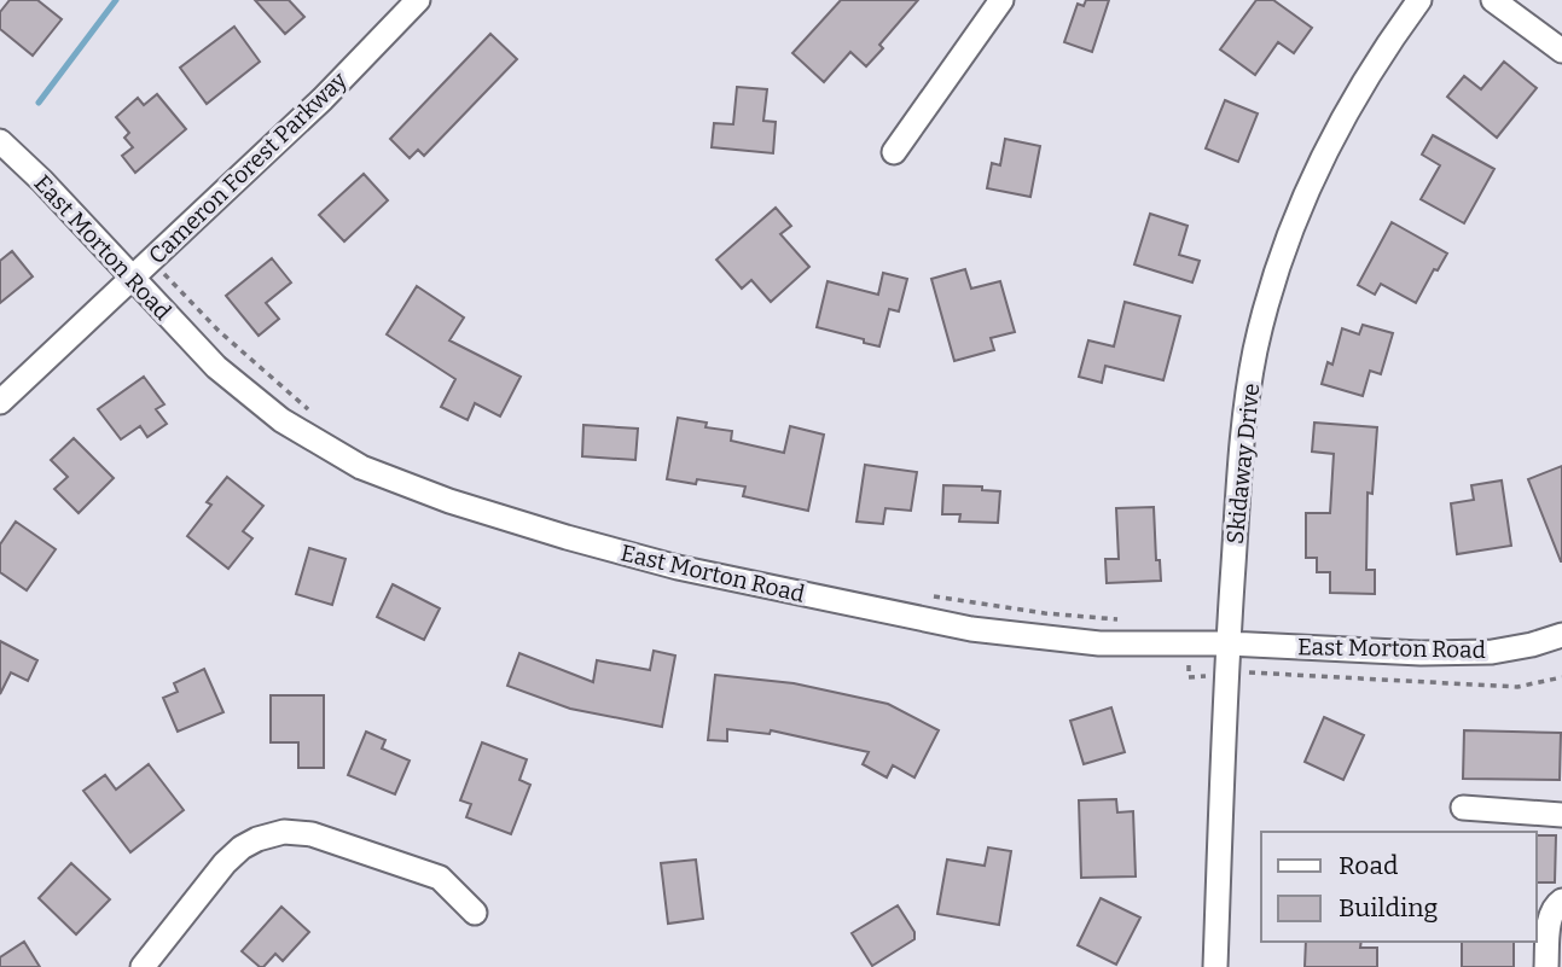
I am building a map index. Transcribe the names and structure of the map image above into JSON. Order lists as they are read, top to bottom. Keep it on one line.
{"streets":{"street":["Cameron Forest Parkway","East Morton Road","Skidaway Drive"]},"crossings":[["Cameron Forest Parkway","East Morton Road"],["East Morton Road","Skidaway Drive"]],"legend":["Road","Building"]}
